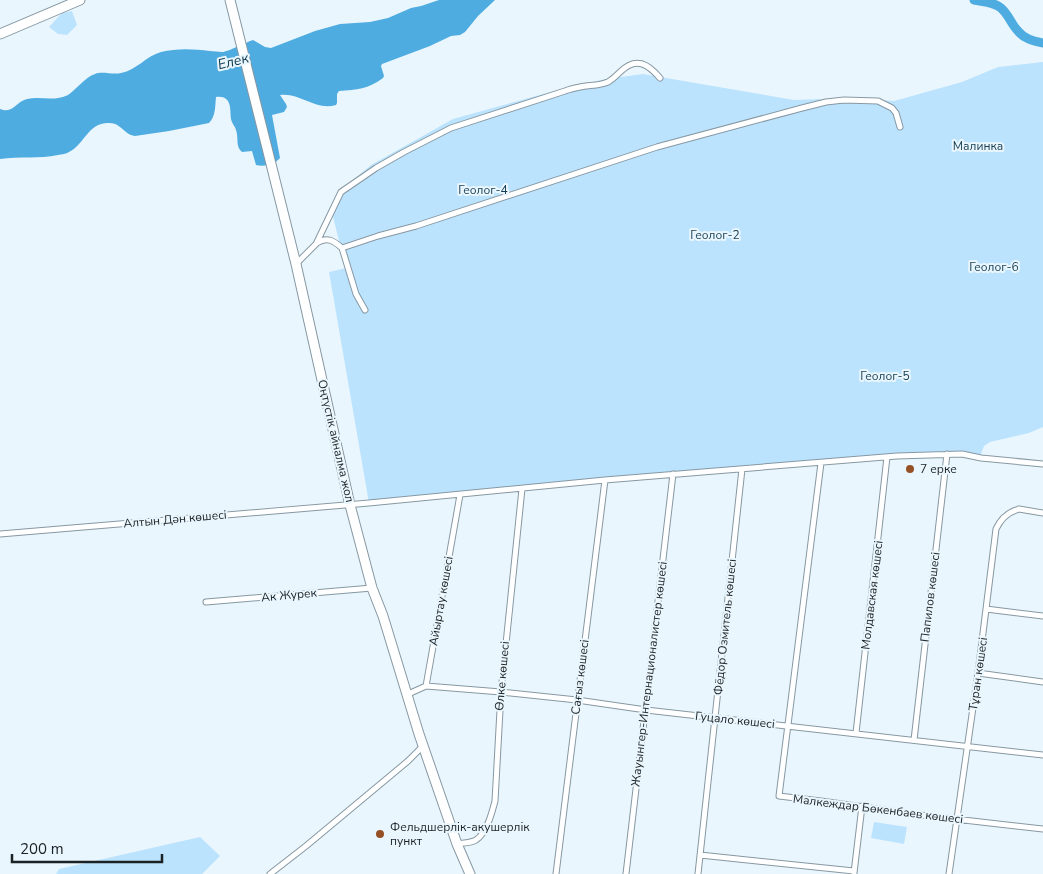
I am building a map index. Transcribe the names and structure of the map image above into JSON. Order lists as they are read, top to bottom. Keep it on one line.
{"streets":{"highway":["Оңтүстік айналма жол"],"street":["Алтын Дән көшесі","Ак Журек","Молдавская көшесі","Папилов көшесі","Айыртау көшесі","Фёдор Озмитель көшесі","Жауынгер-Интернационалистер көшесі","Тұран көшесі","Өлке көшесі","Сағыз көшесі","Гуцало көшесі","Малкеждар Бөкенбаев көшесі"]},"crossings":[["Оңтүстік айналма жол","Алтын Дән көшесі"],["Оңтүстік айналма жол","Ак Журек"],["Оңтүстік айналма жол","Өлке көшесі"],["Алтын Дән көшесі","Молдавская көшесі"],["Алтын Дән көшесі","Папилов көшесі"],["Алтын Дән көшесі","Айыртау көшесі"],["Алтын Дән көшесі","Фёдор Озмитель көшесі"],["Алтын Дән көшесі","Жауынгер-Интернационалистер көшесі"],["Алтын Дән көшесі","Өлке көшесі"],["Алтын Дән көшесі","Сағыз көшесі"],["Алтын Дән көшесі","Малкеждар Бөкенбаев көшесі"],["Молдавская көшесі","Гуцало көшесі"],["Папилов көшесі","Гуцало көшесі"],["Айыртау көшесі","Гуцало көшесі"],["Фёдор Озмитель көшесі","Гуцало көшесі"],["Жауынгер-Интернационалистер көшесі","Гуцало көшесі"],["Тұран көшесі","Гуцало көшесі"],["Тұран көшесі","Малкеждар Бөкенбаев көшесі"],["Өлке көшесі","Гуцало көшесі"],["Сағыз көшесі","Гуцало көшесі"],["Гуцало көшесі","Малкеждар Бөкенбаев көшесі"]],"water":["Елек"],"parks":["Малинка","Геолог-4","Геолог-2","Геолог-6","Геолог-5"],"places":["7 ерке","Фельдшерлік-акушерлік пункт"],"scale_bar":"200 m"}
